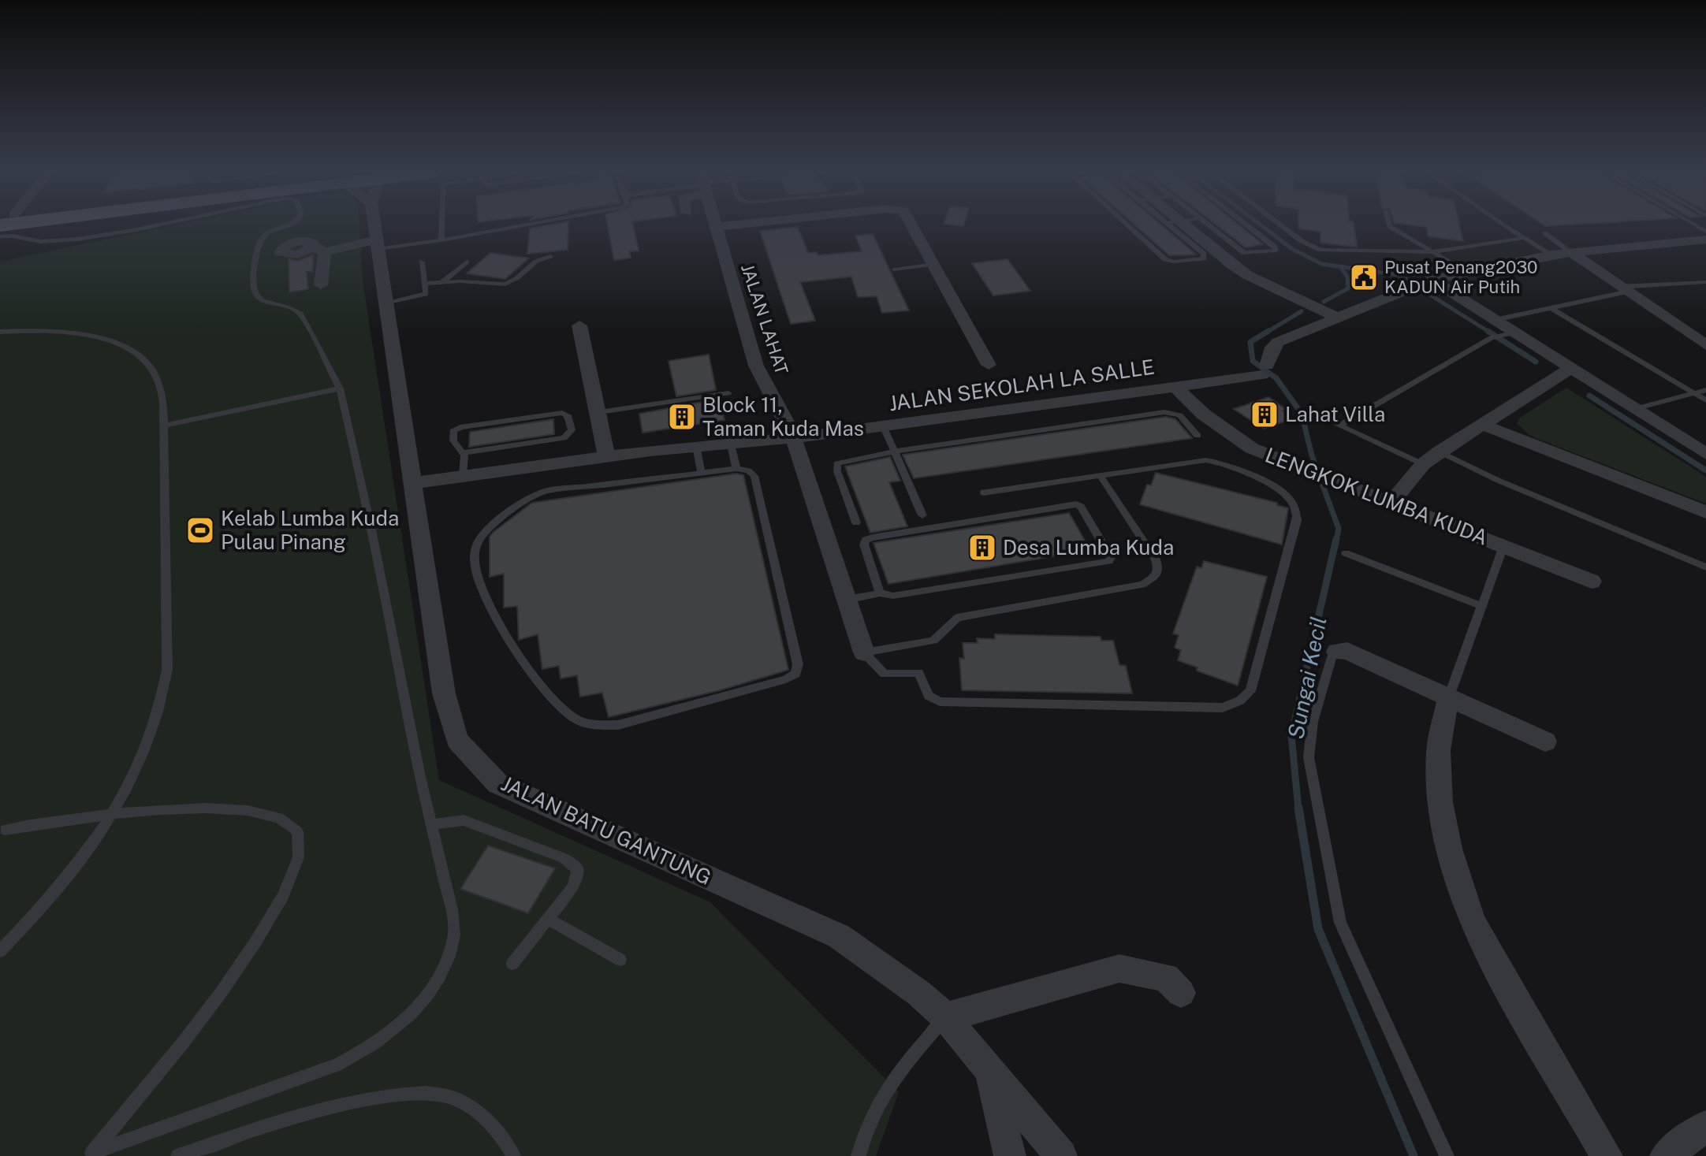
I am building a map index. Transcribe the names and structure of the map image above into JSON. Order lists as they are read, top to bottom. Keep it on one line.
{"streets":{"street":["JALAN LAHAT","JALAN SEKOLAH LA SALLE","LENGKOK LUMBA KUDA","JALAN BATU GANTUNG"]},"crossings":[["JALAN LAHAT","JALAN SEKOLAH LA SALLE"],["JALAN SEKOLAH LA SALLE","LENGKOK LUMBA KUDA"],["JALAN SEKOLAH LA SALLE","JALAN BATU GANTUNG"]],"water":["Sungai Kecil"],"places":{"public building":["Pusat Penang2030 KADUN Air Putih"],"building":["Lahat Villa","Block 11, Taman Kuda Mas","Desa Lumba Kuda"],"sports":["Kelab Lumba Kuda Pulau Pinang"]}}
